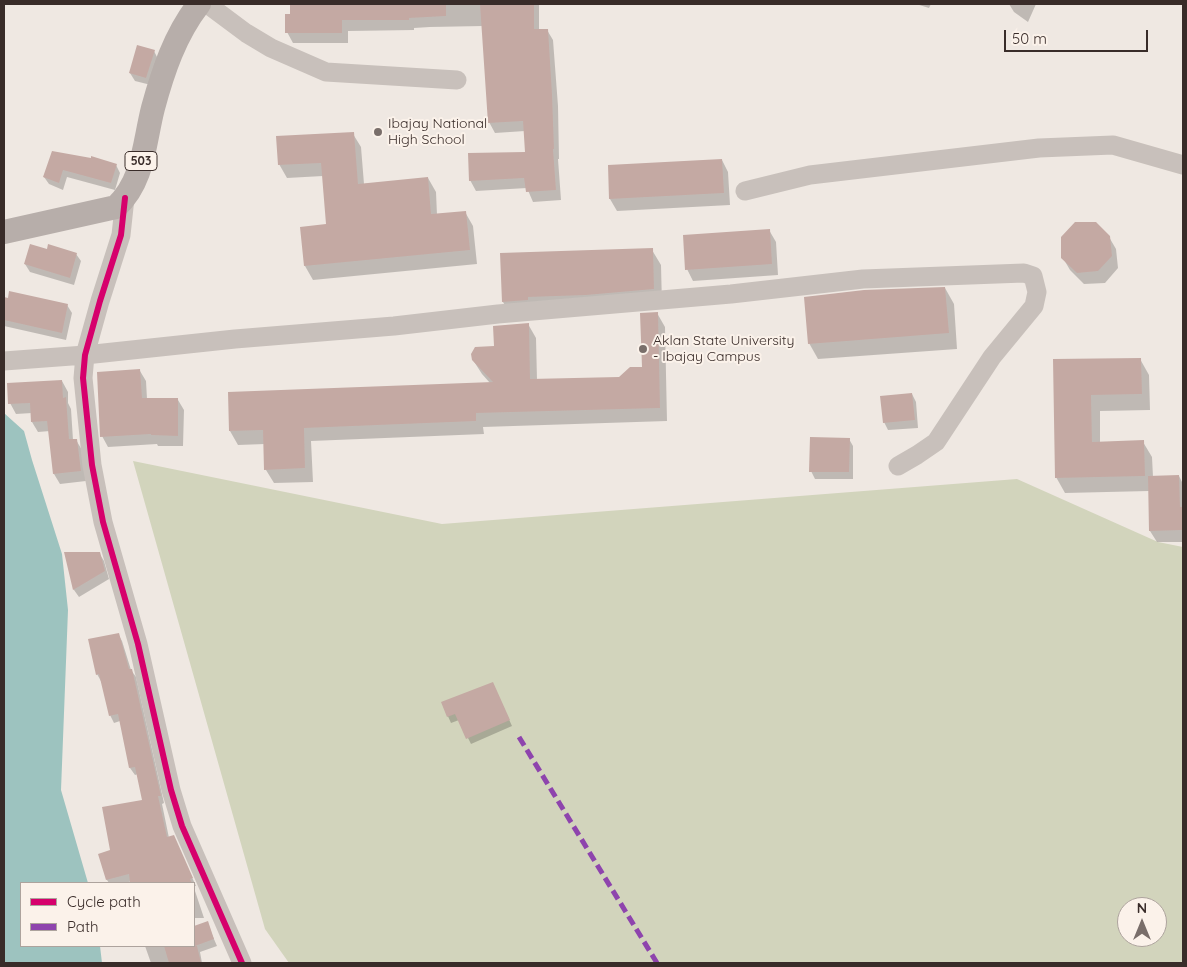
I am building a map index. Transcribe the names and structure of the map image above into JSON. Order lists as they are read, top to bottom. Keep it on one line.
{"streets":{"main road":["503"]},"places":["Ibajay National High School","Aklan State University - Ibajay Campus"],"legend":["Cycle path","Path"],"scale_bar":"50 m","north":"top"}
